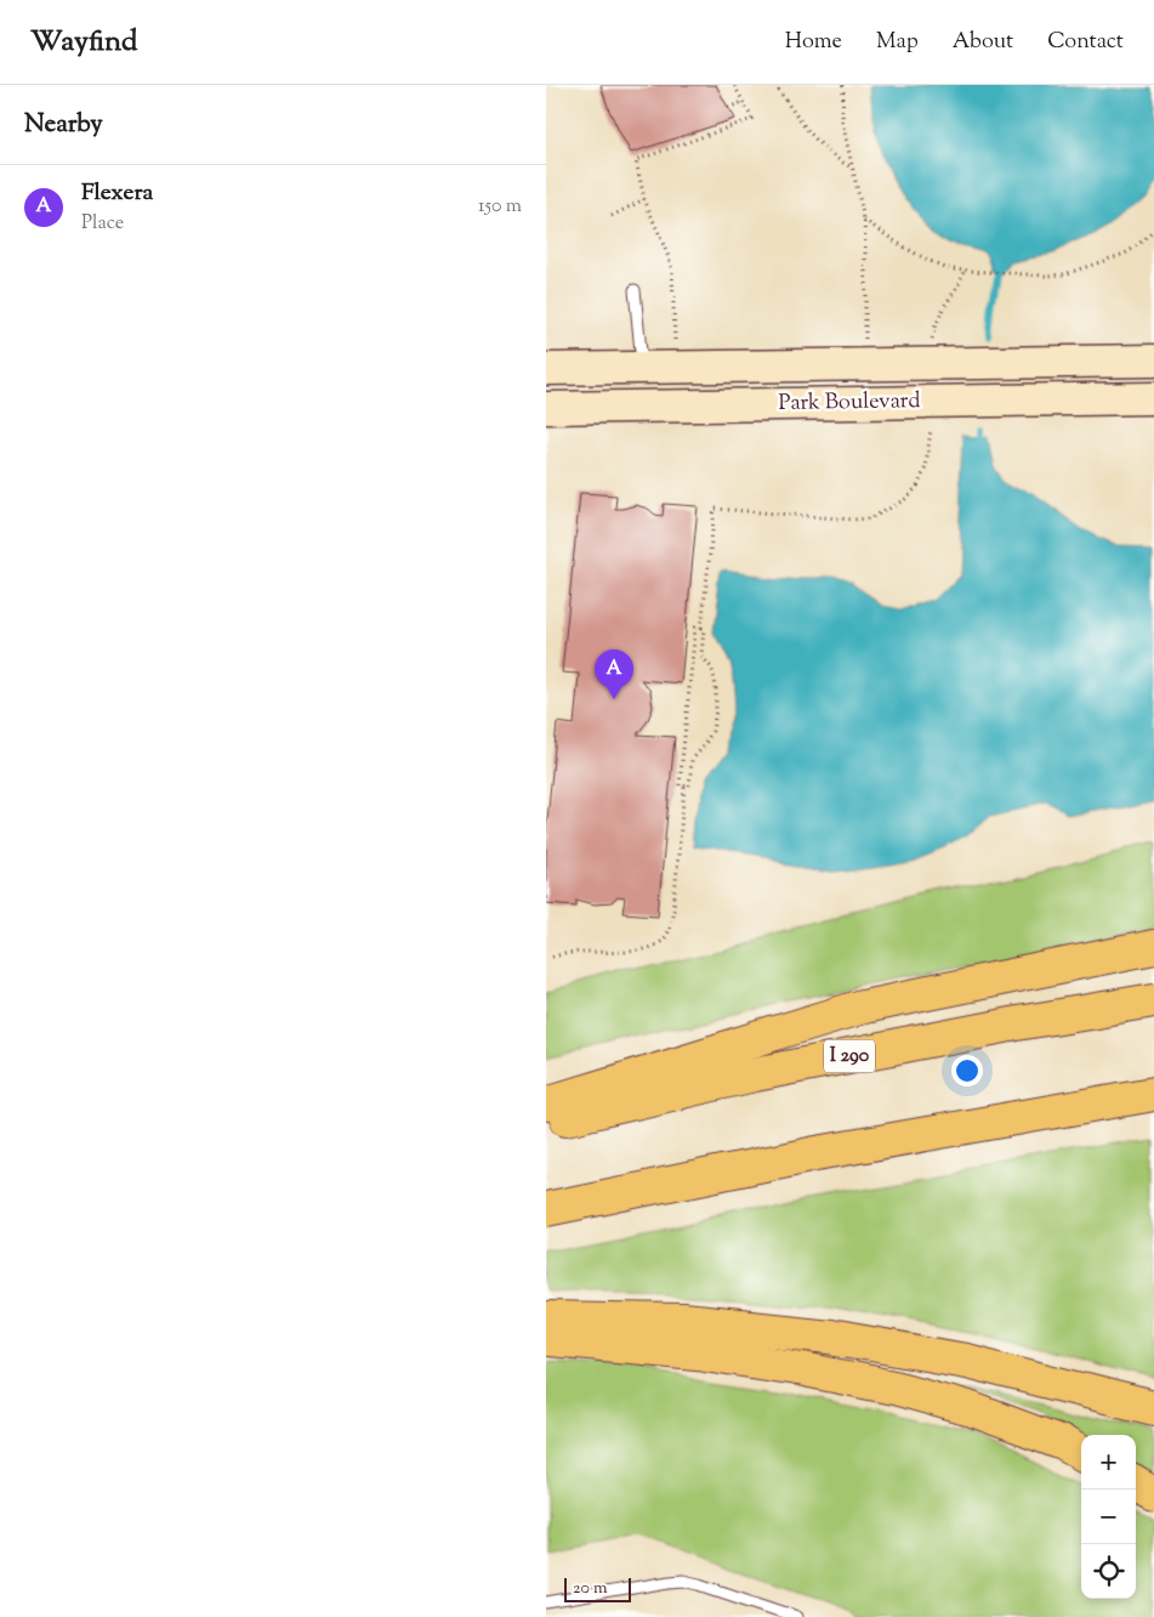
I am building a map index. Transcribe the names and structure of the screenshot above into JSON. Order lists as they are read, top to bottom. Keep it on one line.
{"streets":{"highway":["I 290"],"street":["Park Boulevard"]},"scale_bar":"20 m","page":{"header":"Wayfind","nav":["Home","Map","About","Contact"],"heading":"Nearby","list":[{"mark":"A","name":"Flexera","note":"Place","value":"150 m"}],"pins":"A","map_buttons":["+","−"],"scale":"20 m"}}
